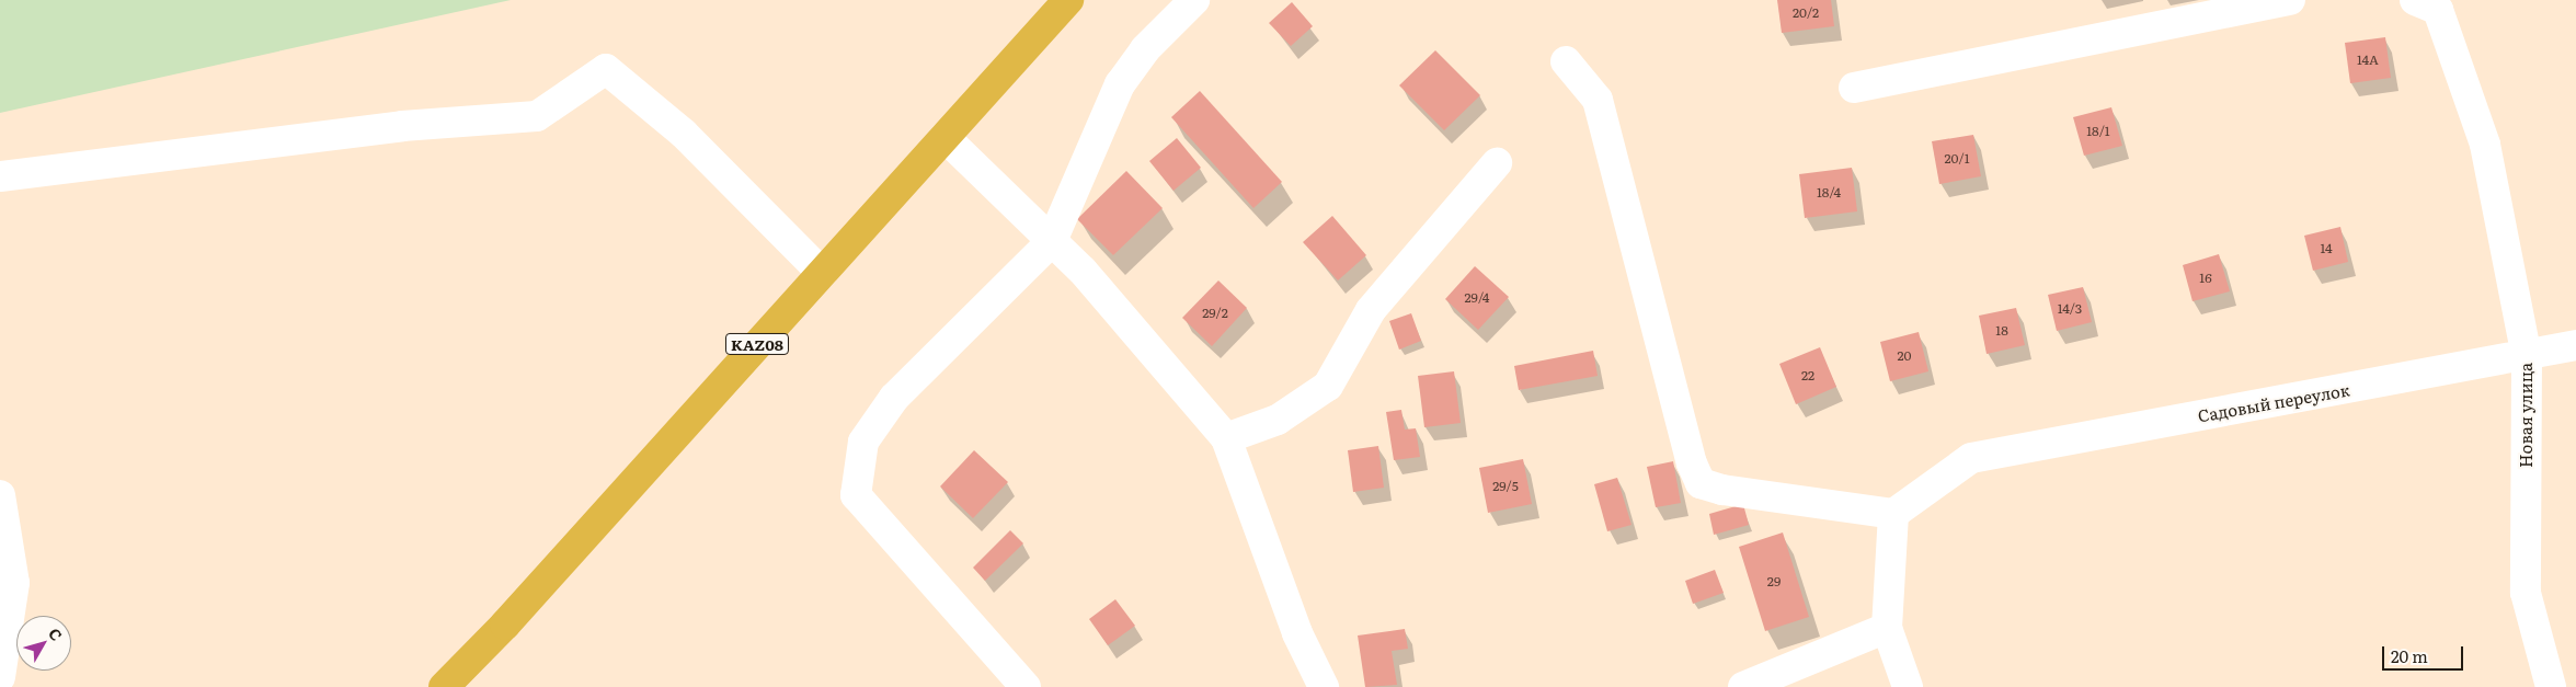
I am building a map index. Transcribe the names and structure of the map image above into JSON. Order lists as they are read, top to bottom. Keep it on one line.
{"streets":{"highway":["KAZ08"],"lane":["Садовый переулок","Новая улица"]},"crossings":[["Садовый переулок","Новая улица"]],"house_numbers":["20/2","14А","18/1","20/1","18/4","14","16","29/4","14/3","29/2","18","20","22","29/5","29"],"scale_bar":"20 m","north":"top right"}
